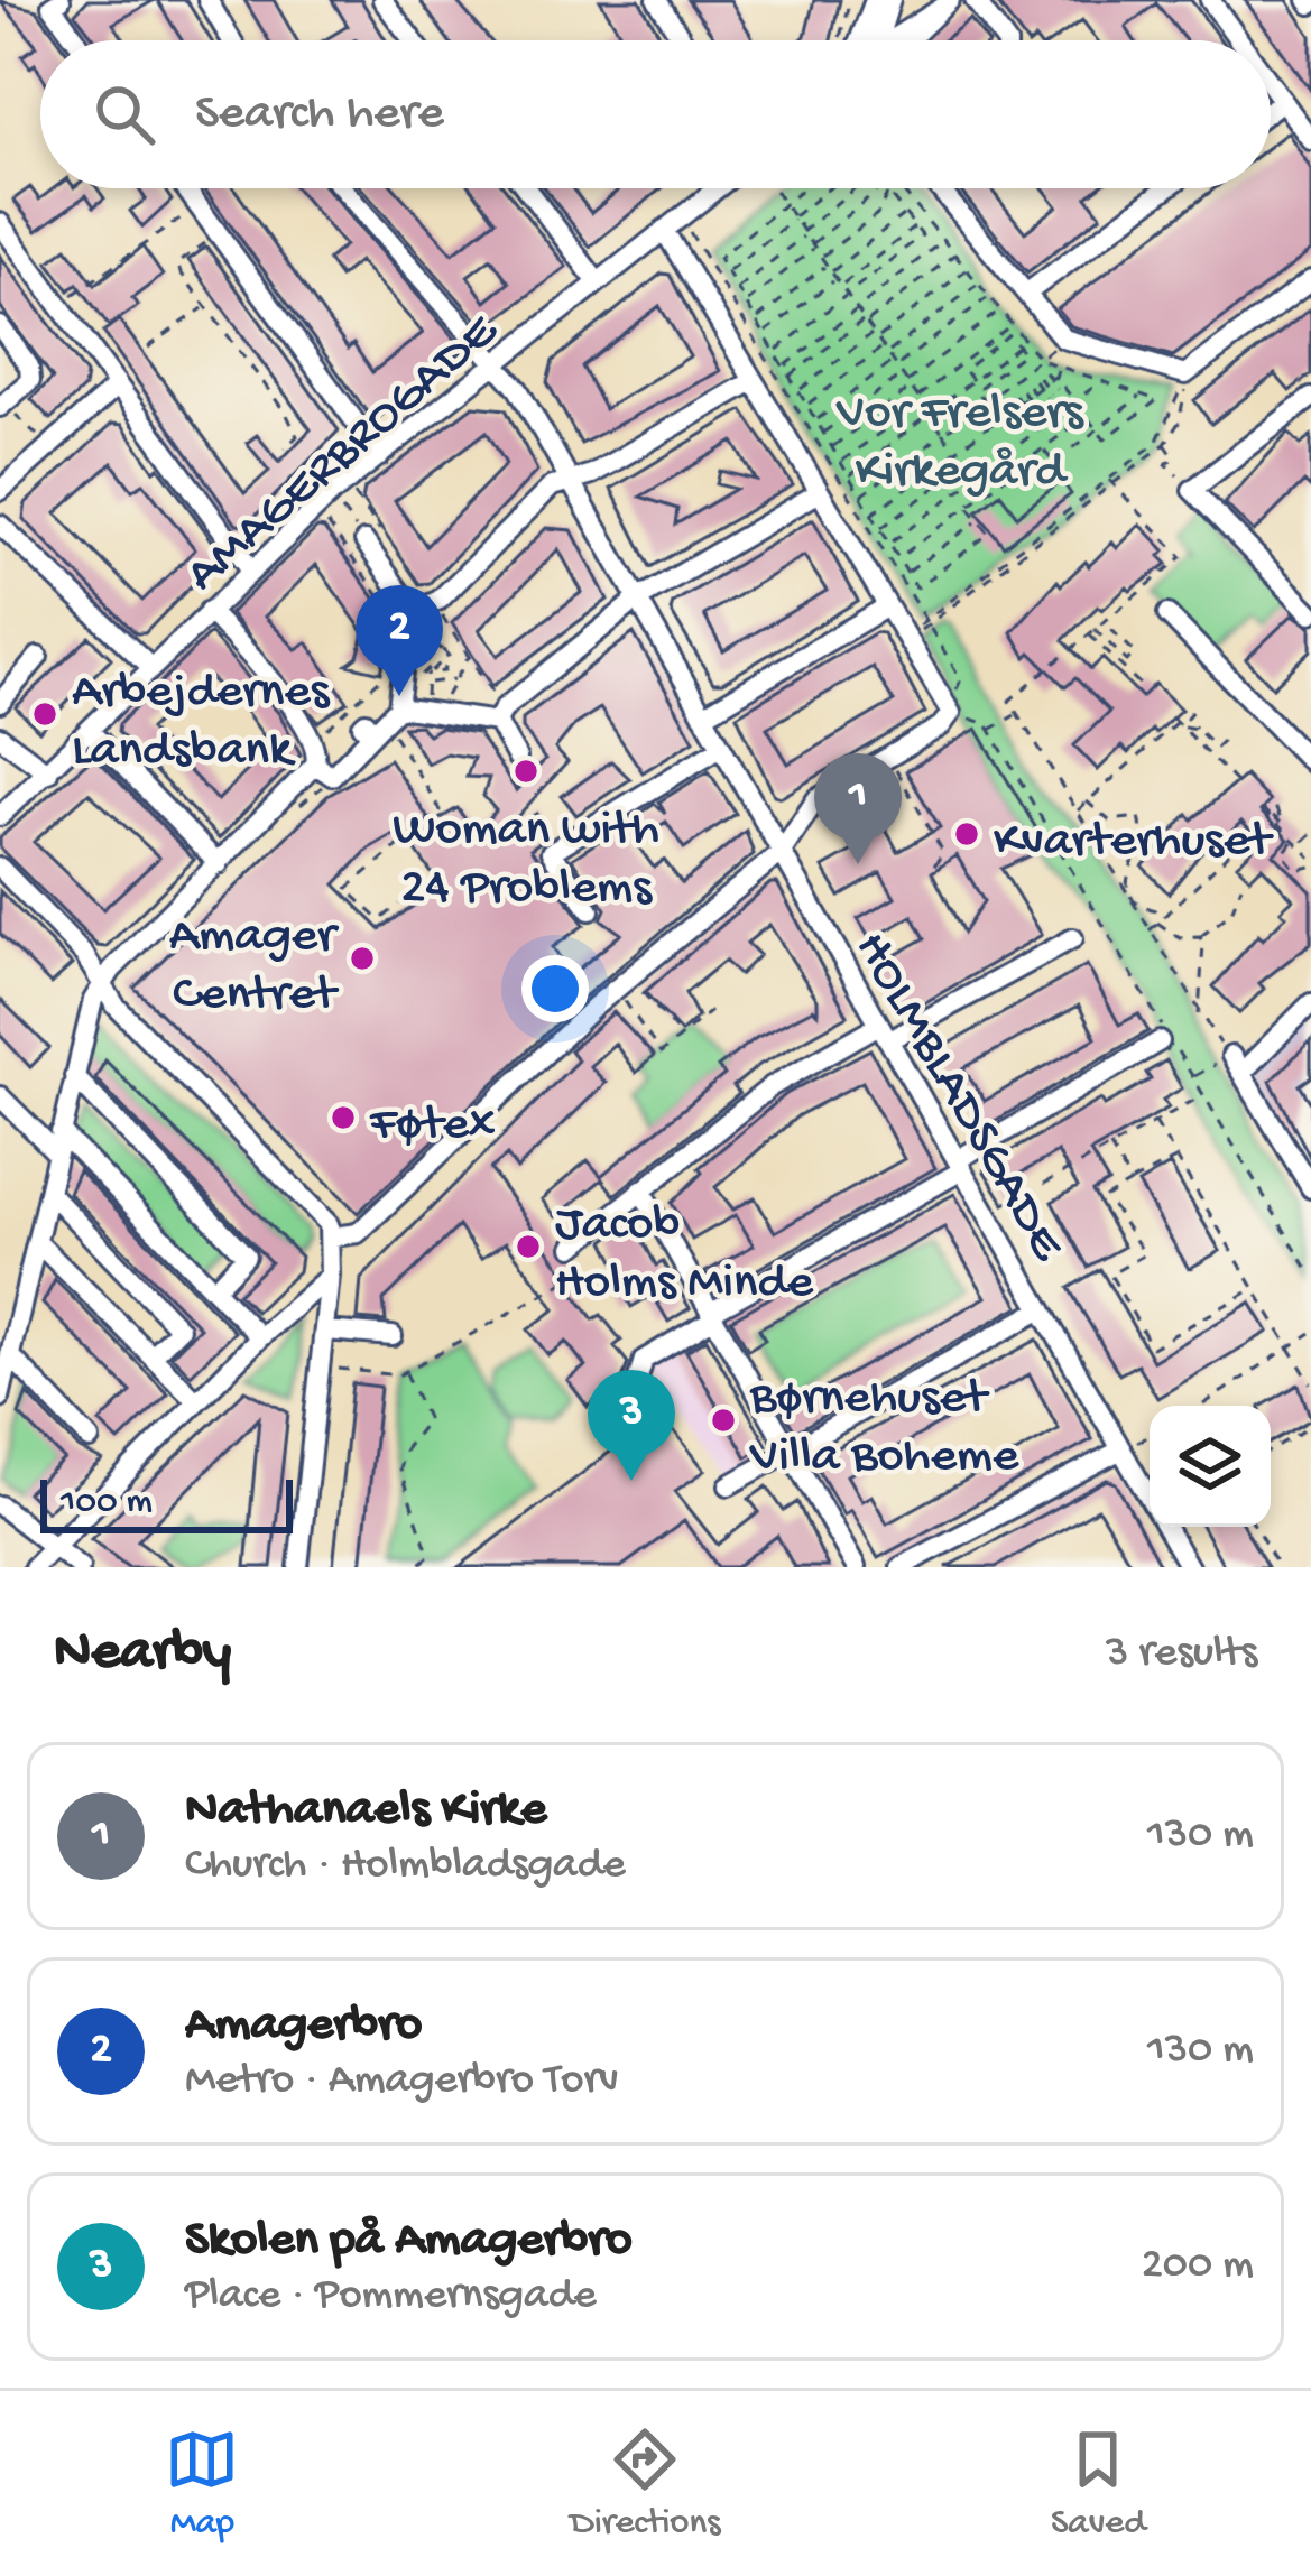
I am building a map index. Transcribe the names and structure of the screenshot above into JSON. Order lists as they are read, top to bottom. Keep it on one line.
{"streets":{"street":["AMAGERBROGADE","HOLMBLADSGADE"]},"crossings":[["AMAGERBROGADE","HOLMBLADSGADE"]],"parks":["Vor Frelsers Kirkegård"],"places":["Arbejdernes Landsbank","Woman with 24 Problems","Kvarterhuset","Amager Centret","Føtex","Jacob Holms Minde","Børnehuset Villa Boheme"],"scale_bar":"100 m","page":{"search":"Search here","pins":["2","1","3"],"scale":"100 m","heading":["Nearby","3 results"],"list":[{"mark":"1","name":"Nathanaels Kirke","note":"Church · Holmbladsgade","value":"130 m"},{"mark":"2","name":"Amagerbro","note":"Metro · Amagerbro Torv","value":"130 m"},{"mark":"3","name":"Skolen på Amagerbro","note":"Place · Pommernsgade","value":"200 m"}],"nav":["Map","Directions","Saved"]}}
